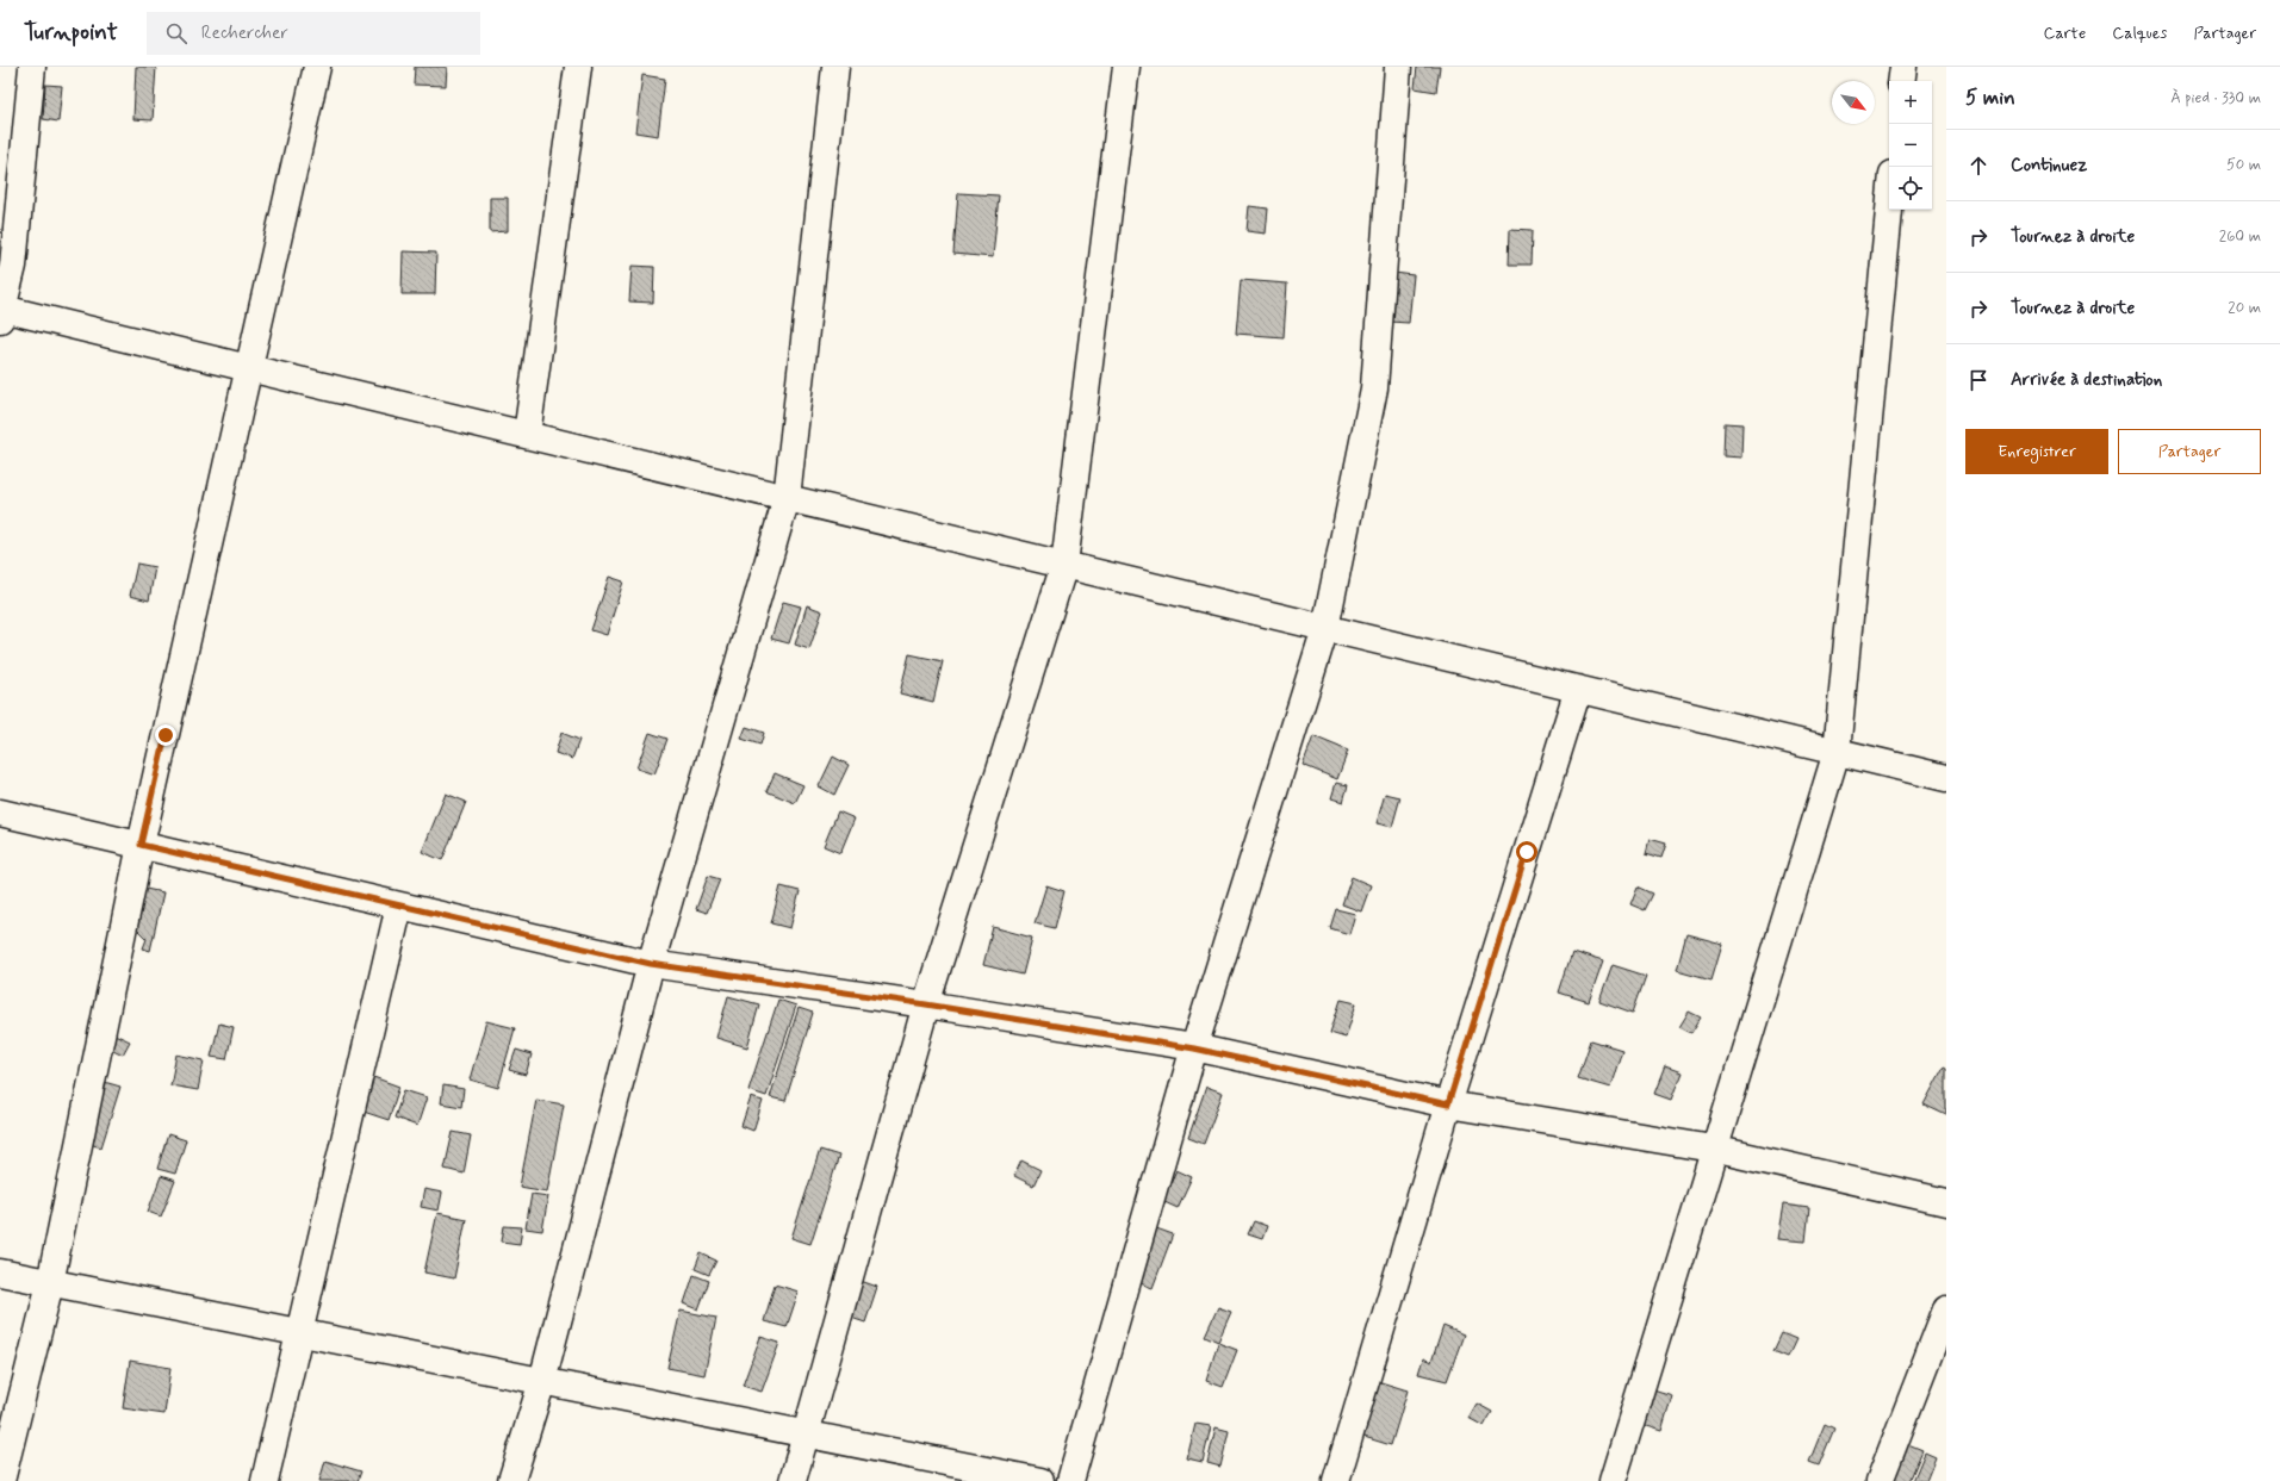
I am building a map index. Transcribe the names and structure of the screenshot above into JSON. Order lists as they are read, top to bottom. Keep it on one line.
{"north":"bottom right","page":{"header":"Turnpoint","search":"Rechercher","nav":["Carte","Calques","Partager"],"heading":["5 min","À pied · 330 m"],"map_buttons":["+","−"],"list":[["Continuez","50 m"],["Tournez à droite","260 m"],["Tournez à droite","20 m"],"Arrivée à destination"],"buttons":["Enregistrer","Partager"]}}
